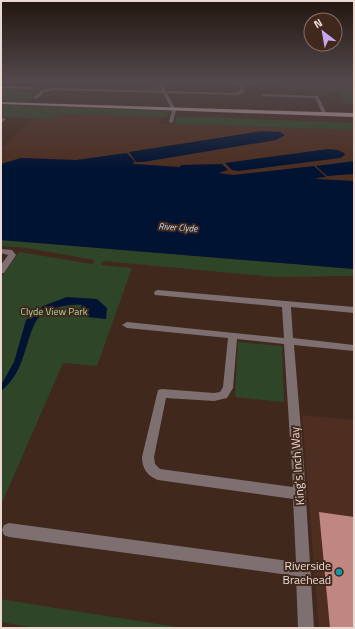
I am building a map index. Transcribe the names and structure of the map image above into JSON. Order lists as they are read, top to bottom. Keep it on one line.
{"streets":{"street":["King's Inch Way"]},"water":["River Clyde"],"parks":["Clyde View Park"],"places":["Riverside Braehead"],"north":"top left"}
